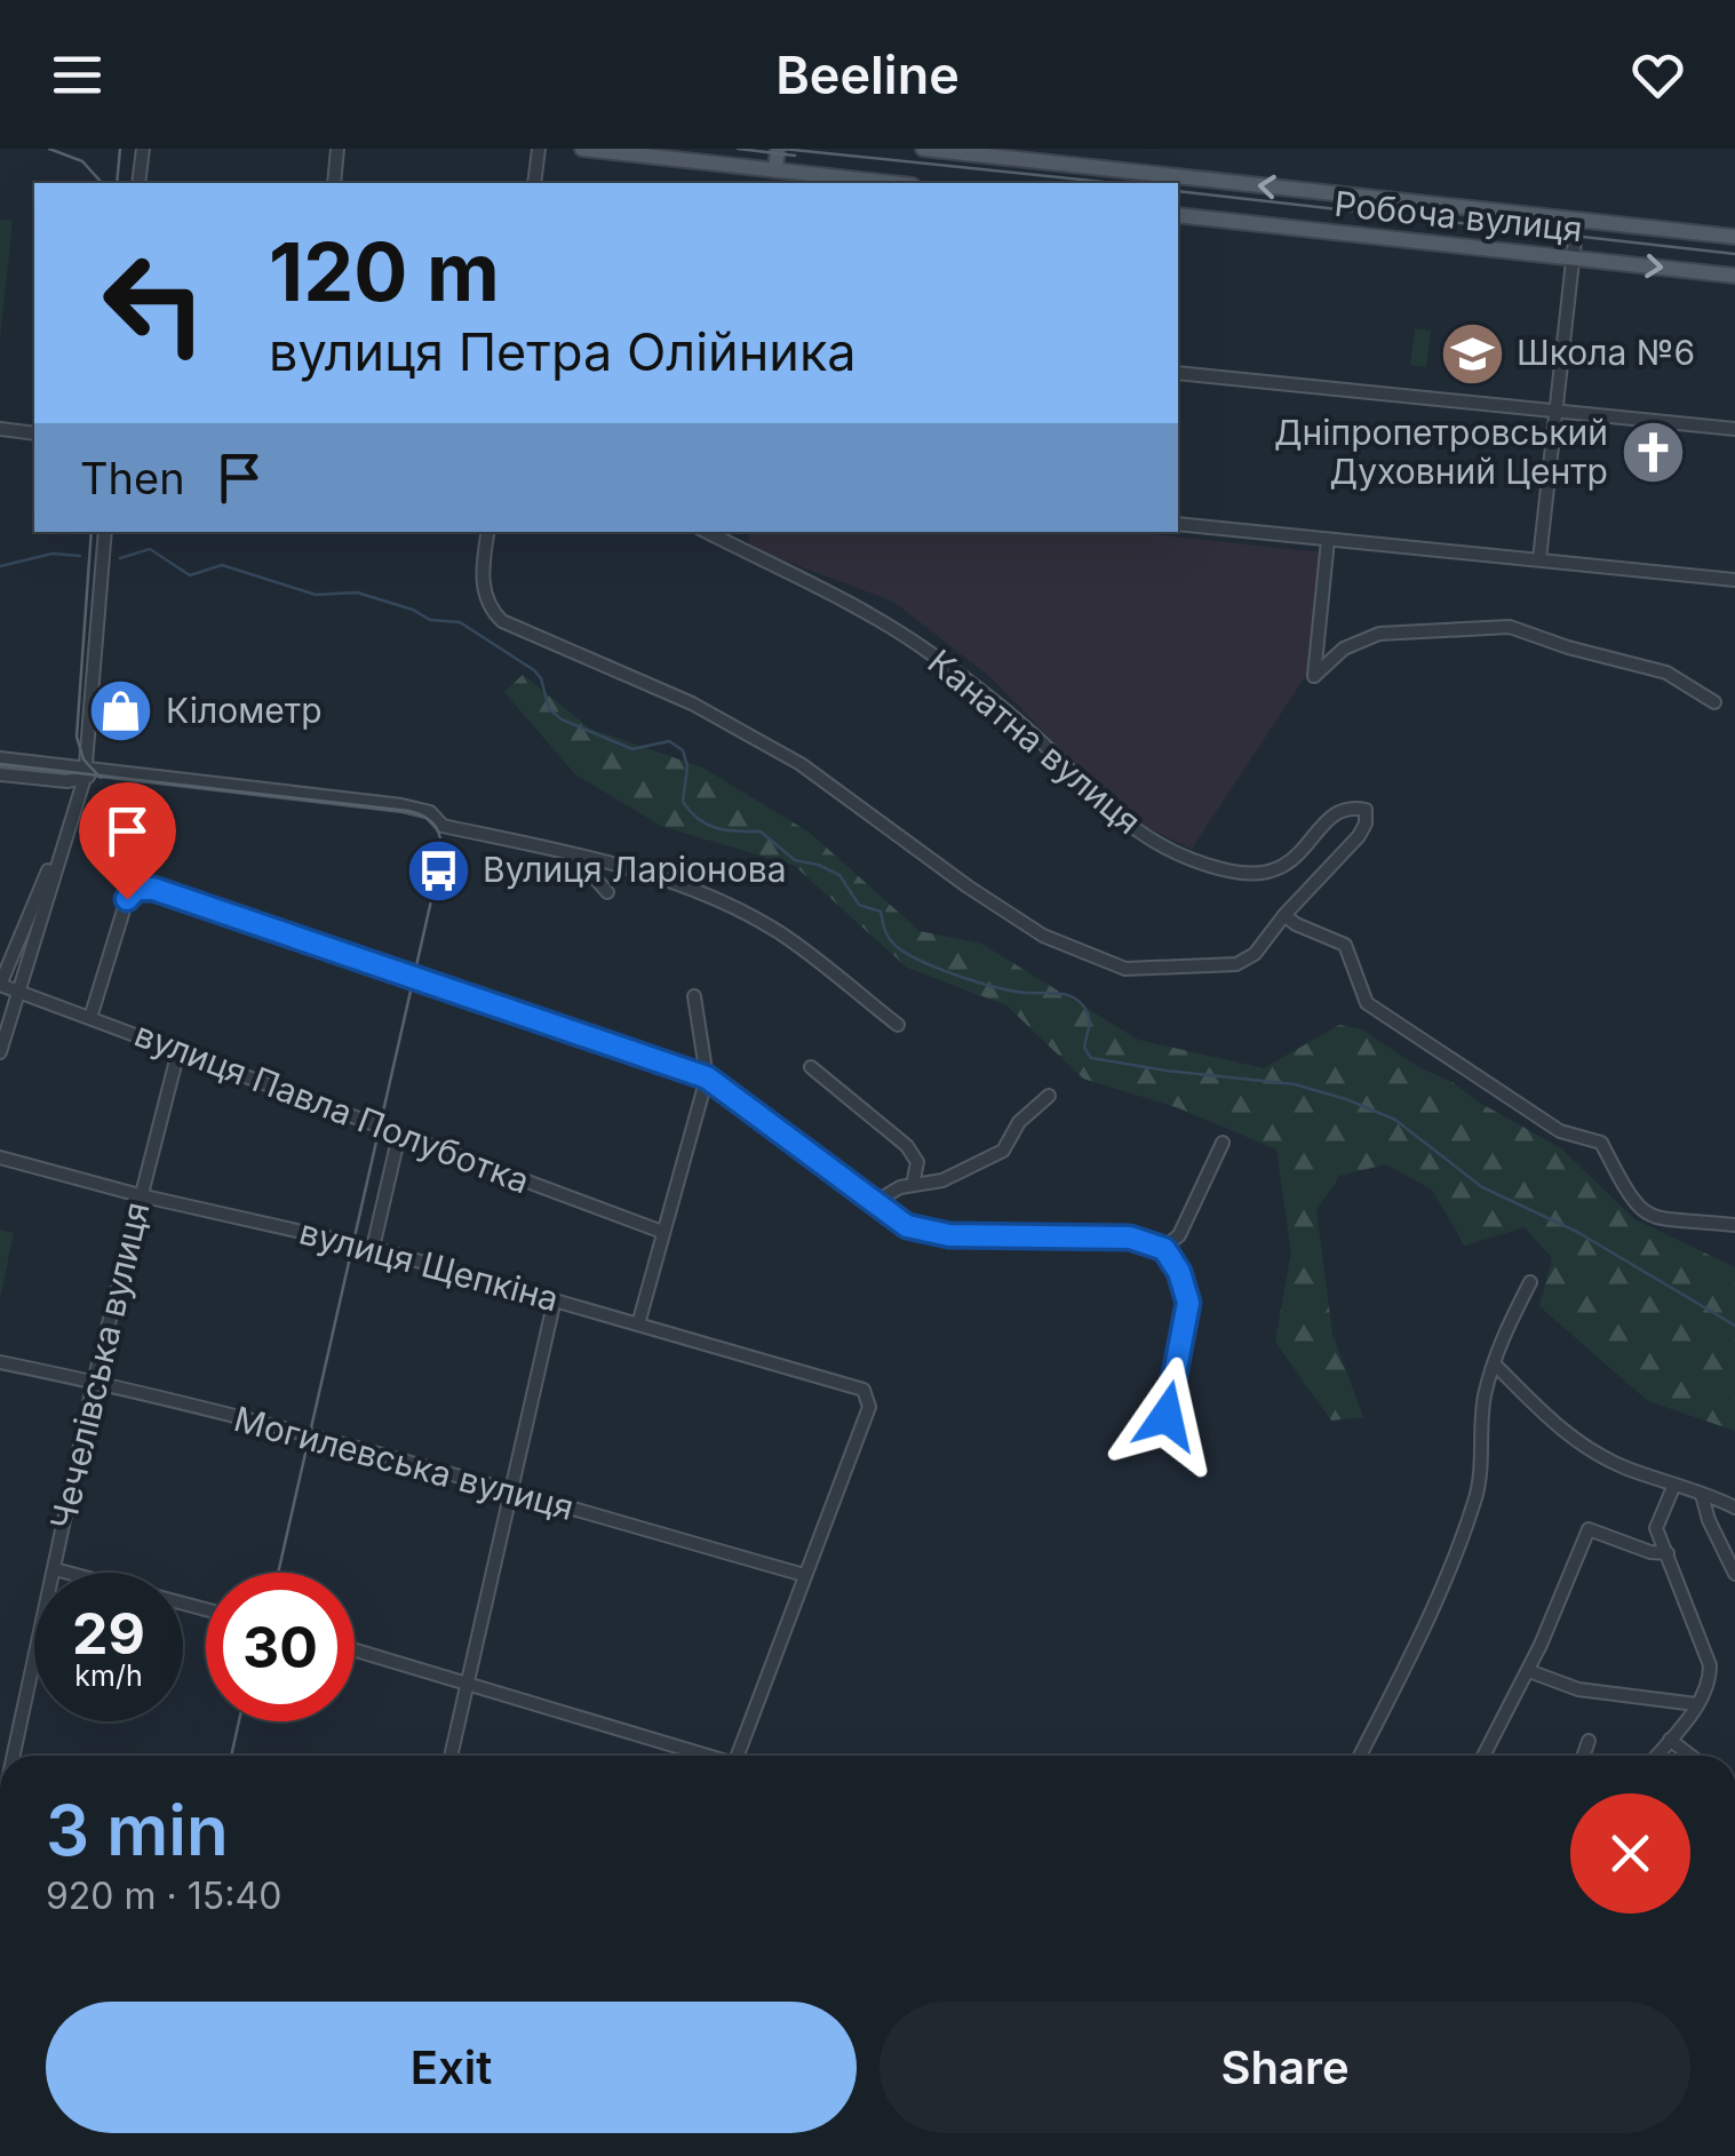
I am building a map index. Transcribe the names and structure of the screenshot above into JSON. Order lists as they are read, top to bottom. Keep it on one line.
{"streets":{"main road":["Робоча вулиця"],"street":["Канатна вулиця","вулиця Павла Полуботка","вулиця Щепкіна","Чечелівська вулиця","Могилевська вулиця"]},"crossings":[["вулиця Павла Полуботка","Чечелівська вулиця"],["вулиця Щепкіна","Чечелівська вулиця"],["вулиця Щепкіна","Могилевська вулиця"],["Чечелівська вулиця","Могилевська вулиця"]],"places":{"school or university":["Школа №6"],"church":["Дніпропетровський Духовний Центр"],"shop":["Кілометр"],"bus stop":["Вулиця Ларіонова"]},"page":{"header":"Beeline","turn":["120 m","вулиця Петра Олійника"],"then":"Then","speed":"29 km/h","limit":"30","heading":["3 min","920 m · 15:40"],"buttons":["Exit","Share"]}}
